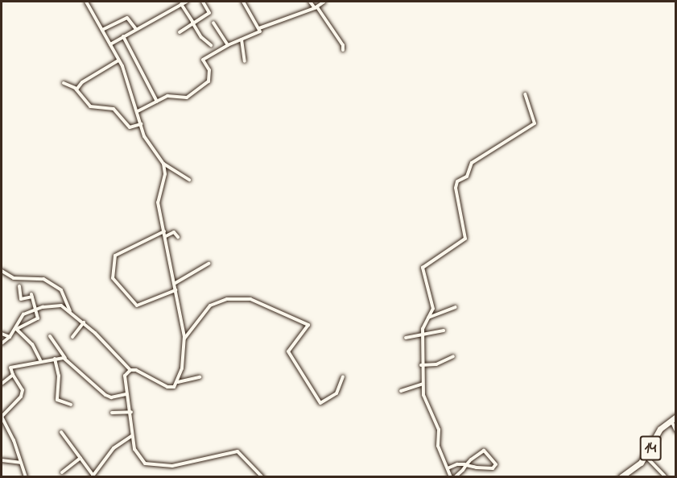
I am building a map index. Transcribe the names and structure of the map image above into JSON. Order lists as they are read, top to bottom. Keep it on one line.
{"streets":{"highway":["14"]}}
